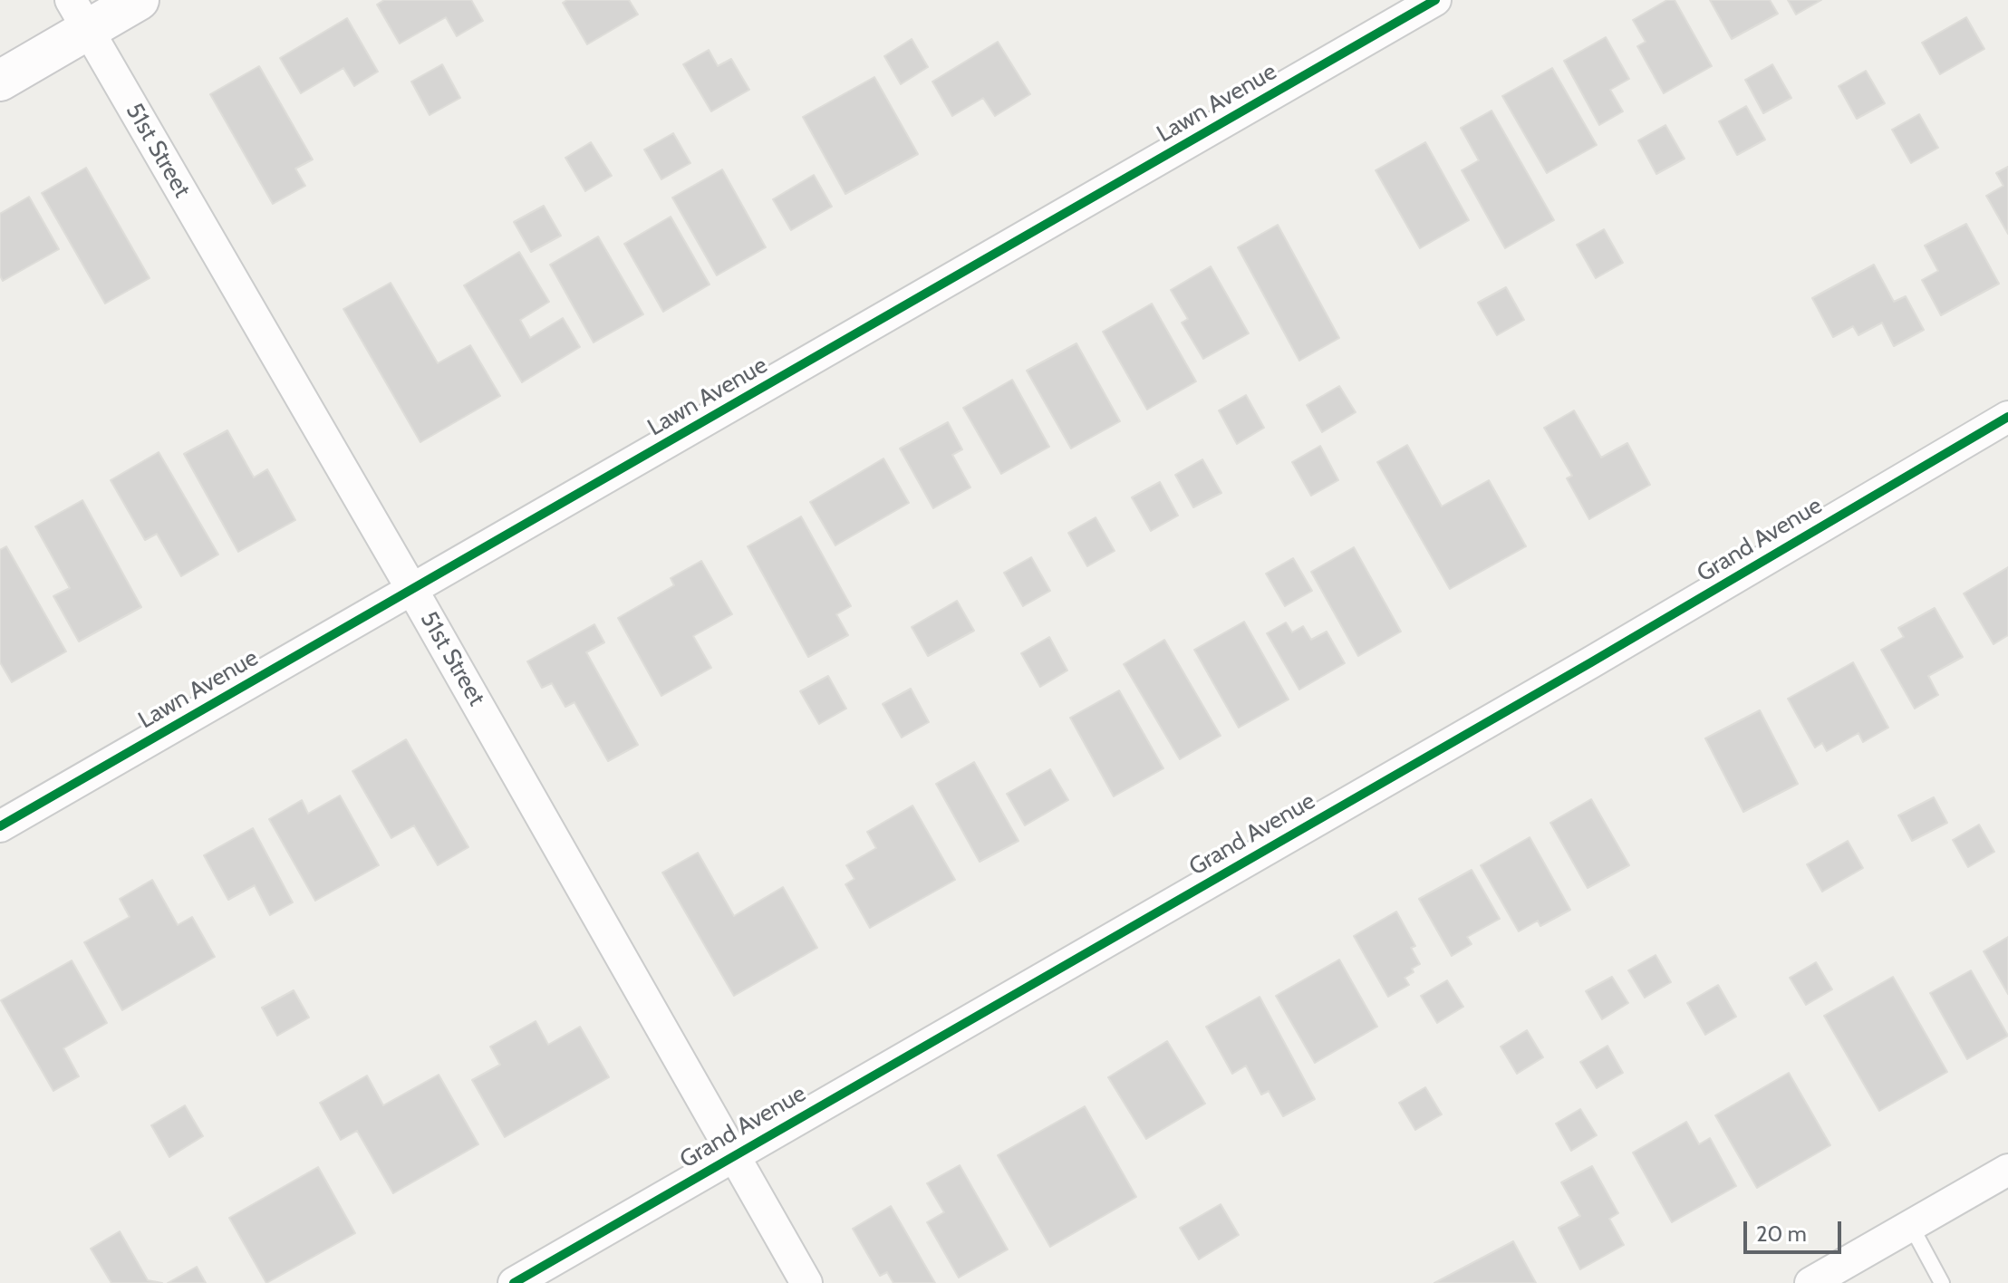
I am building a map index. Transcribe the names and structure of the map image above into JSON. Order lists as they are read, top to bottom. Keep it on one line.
{"streets":{"street":["Lawn Avenue","51st Street","Grand Avenue"]},"crossings":[["Lawn Avenue","51st Street"],["51st Street","Grand Avenue"]],"scale_bar":"20 m"}
